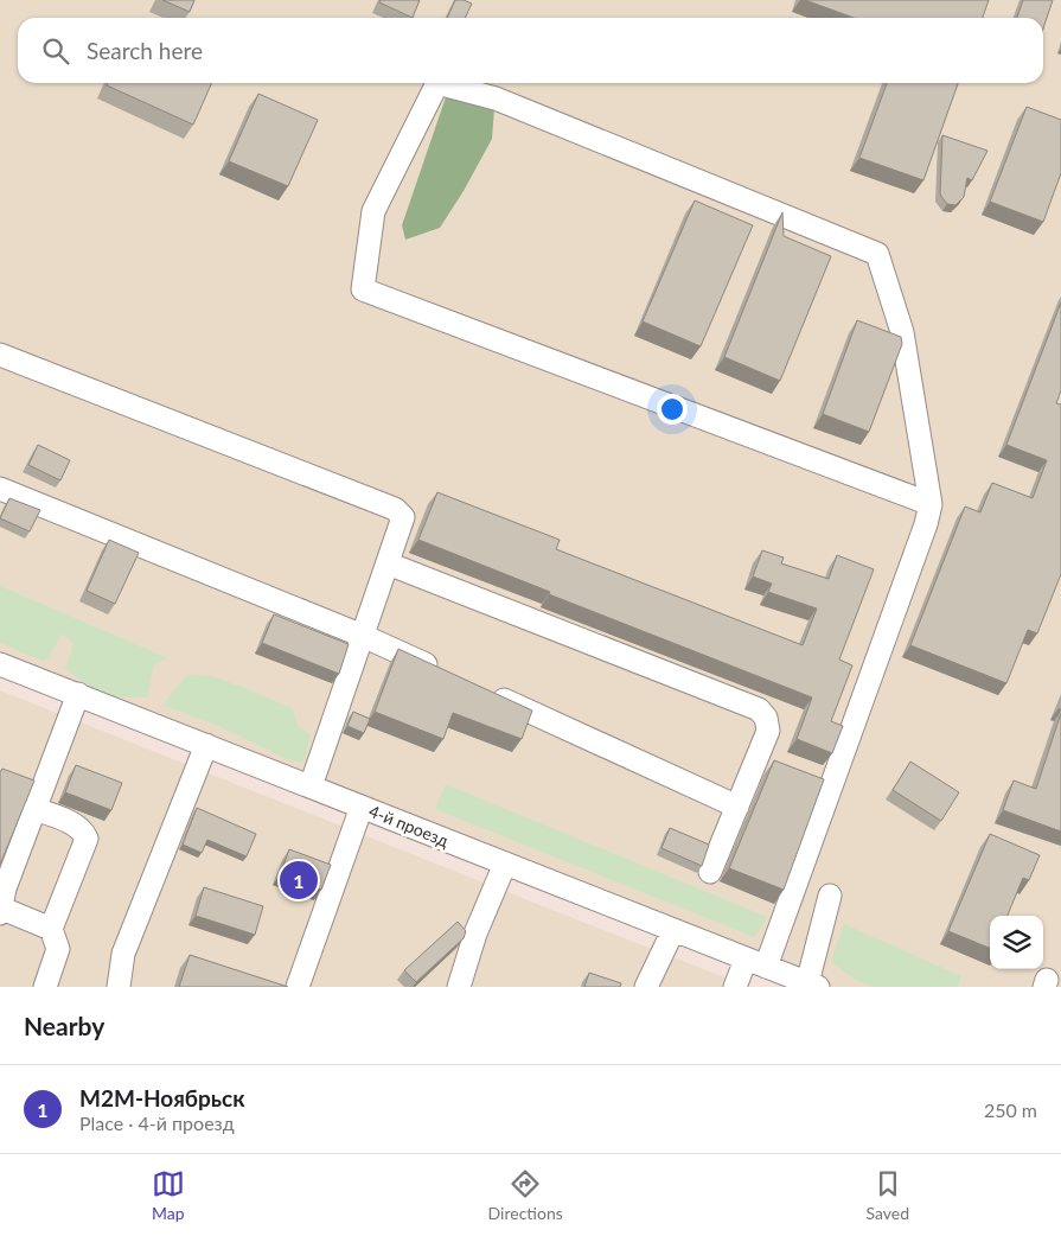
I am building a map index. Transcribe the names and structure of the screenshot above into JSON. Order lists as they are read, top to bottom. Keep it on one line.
{"streets":{"street":["4-й проезд"]},"page":{"search":"Search here","pins":"1","heading":"Nearby","list":[{"mark":"1","name":"М2М-Ноябрьск","note":"Place · 4-й проезд","value":"250 m"}],"nav":["Map","Directions","Saved"]}}
